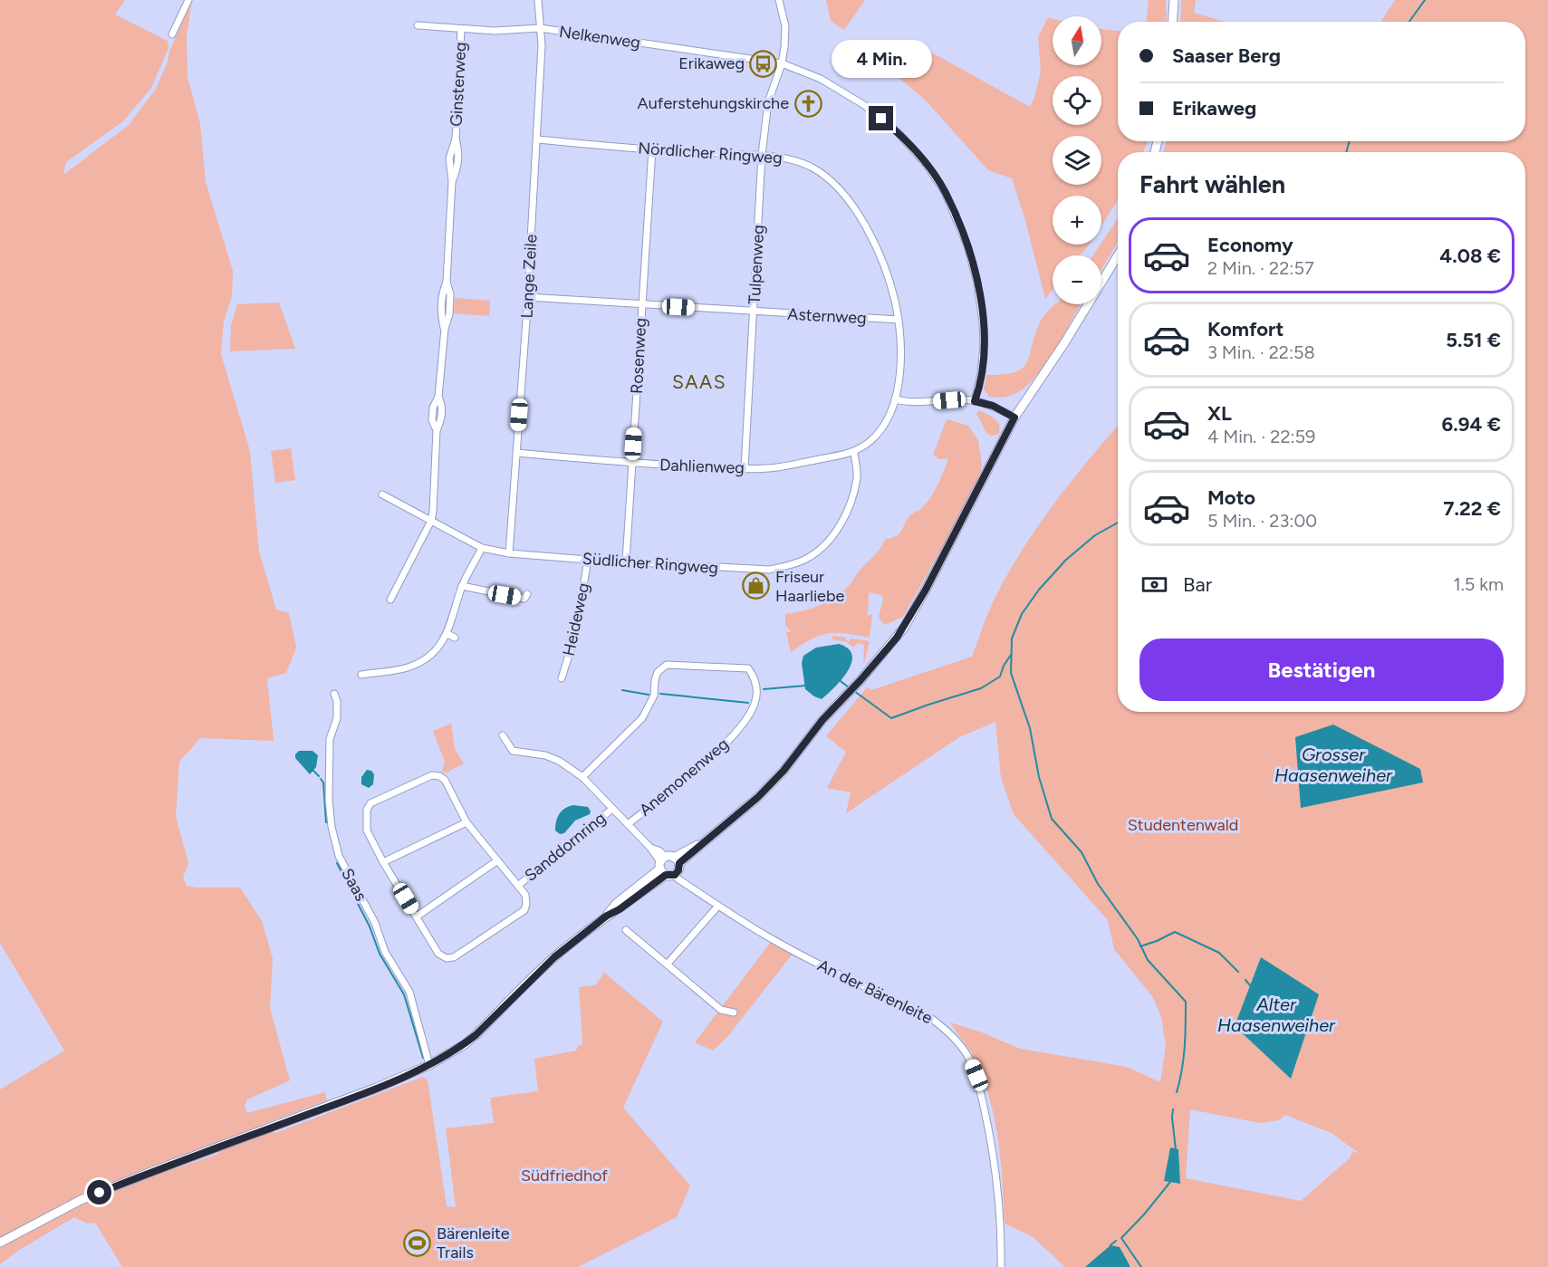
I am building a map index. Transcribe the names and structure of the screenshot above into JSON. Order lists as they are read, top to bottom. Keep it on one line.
{"streets":{"street":["Nelkenweg","Ginsterweg","Nördlicher Ringweg","Tulpenweg","Lange Zeile","Asternweg","Rosenweg","Dahlienweg","Südlicher Ringweg","Heideweg","Anemonenweg","Sanddornring","Saas","An der Bärenleite"]},"crossings":[["Nelkenweg","Ginsterweg"],["Nelkenweg","Tulpenweg"],["Nelkenweg","Lange Zeile"],["Ginsterweg","Südlicher Ringweg"],["Nördlicher Ringweg","Tulpenweg"],["Nördlicher Ringweg","Lange Zeile"],["Nördlicher Ringweg","Asternweg"],["Nördlicher Ringweg","Rosenweg"],["Nördlicher Ringweg","Dahlienweg"],["Nördlicher Ringweg","Südlicher Ringweg"],["Tulpenweg","Asternweg"],["Tulpenweg","Dahlienweg"],["Lange Zeile","Asternweg"],["Lange Zeile","Dahlienweg"],["Lange Zeile","Südlicher Ringweg"],["Asternweg","Rosenweg"],["Rosenweg","Dahlienweg"],["Rosenweg","Südlicher Ringweg"],["Dahlienweg","Südlicher Ringweg"],["Südlicher Ringweg","Heideweg"]],"districts":["SAAS"],"water":["Grosser Haasenweiher","Alter Haasenweiher"],"parks":["Studentenwald","Südfriedhof"],"places":{"bus stop":["Erikaweg"],"church":["Auferstehungskirche"],"shop":["Friseur Haarliebe"],"sports":["Bärenleite Trails"]},"north":"top","page":{"map_buttons":["+","−"],"banner":["Saaser Berg","Erikaweg"],"bubble":"4 Min.","heading":"Fahrt wählen","list":[{"name":"Economy","note":"2 Min. · 22:57","value":"4.08 €"},{"name":"Komfort","note":"3 Min. · 22:58","value":"5.51 €"},{"name":"XL","note":"4 Min. · 22:59","value":"6.94 €"},{"name":"Moto","note":"5 Min. · 23:00","value":"7.22 €"}],"pay":["Bar","1.5 km"],"buttons":"Bestätigen"}}
